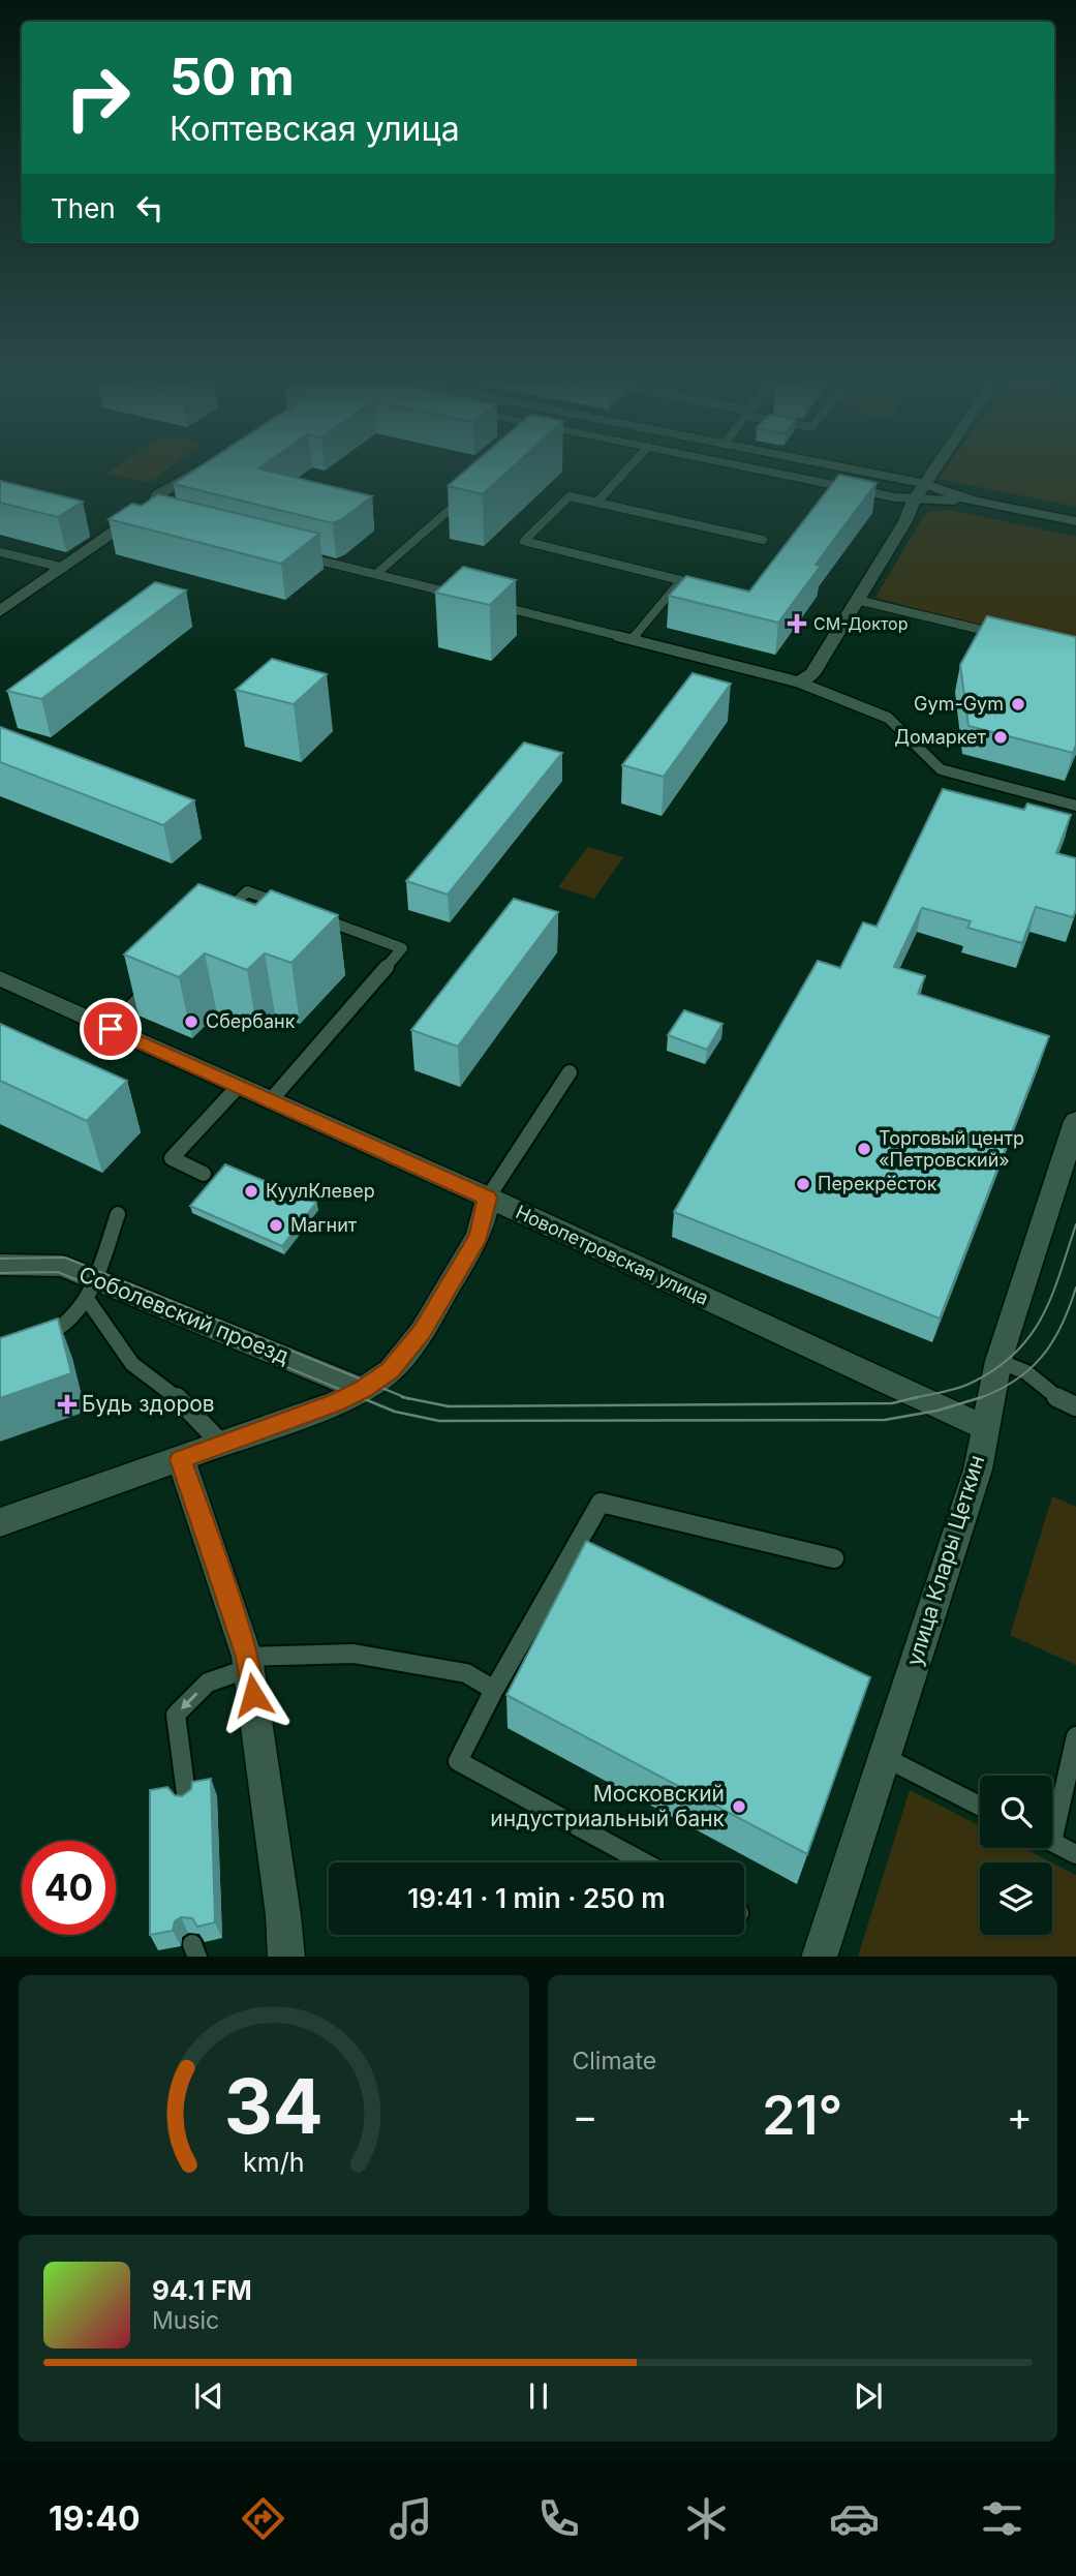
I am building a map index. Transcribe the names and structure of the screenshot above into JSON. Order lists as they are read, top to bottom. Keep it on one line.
{"streets":{"street":["Новопетровская улица","Соболевский проезд","улица Клары Цеткин"]},"crossings":[["Новопетровская улица","улица Клары Цеткин"]],"places":{"health":["СМ-Доктор","Будь здоров"],"other":["Gym-Gym","Домаркет","Сбербанк","Торговый центр «Петровский»","Перекрёсток","КуулКлевер","Магнит","Московский индустриальный банк"]},"page":{"turn":["50 m","Коптевская улица"],"then":"Then","limit":"40","trip":"19:41 · 1 min · 250 m","tile":"Climate","heat":["−","21°","+"],"song":["94.1 FM","Music"],"tabs":"19:40","gauge":["34","km/h"]}}
